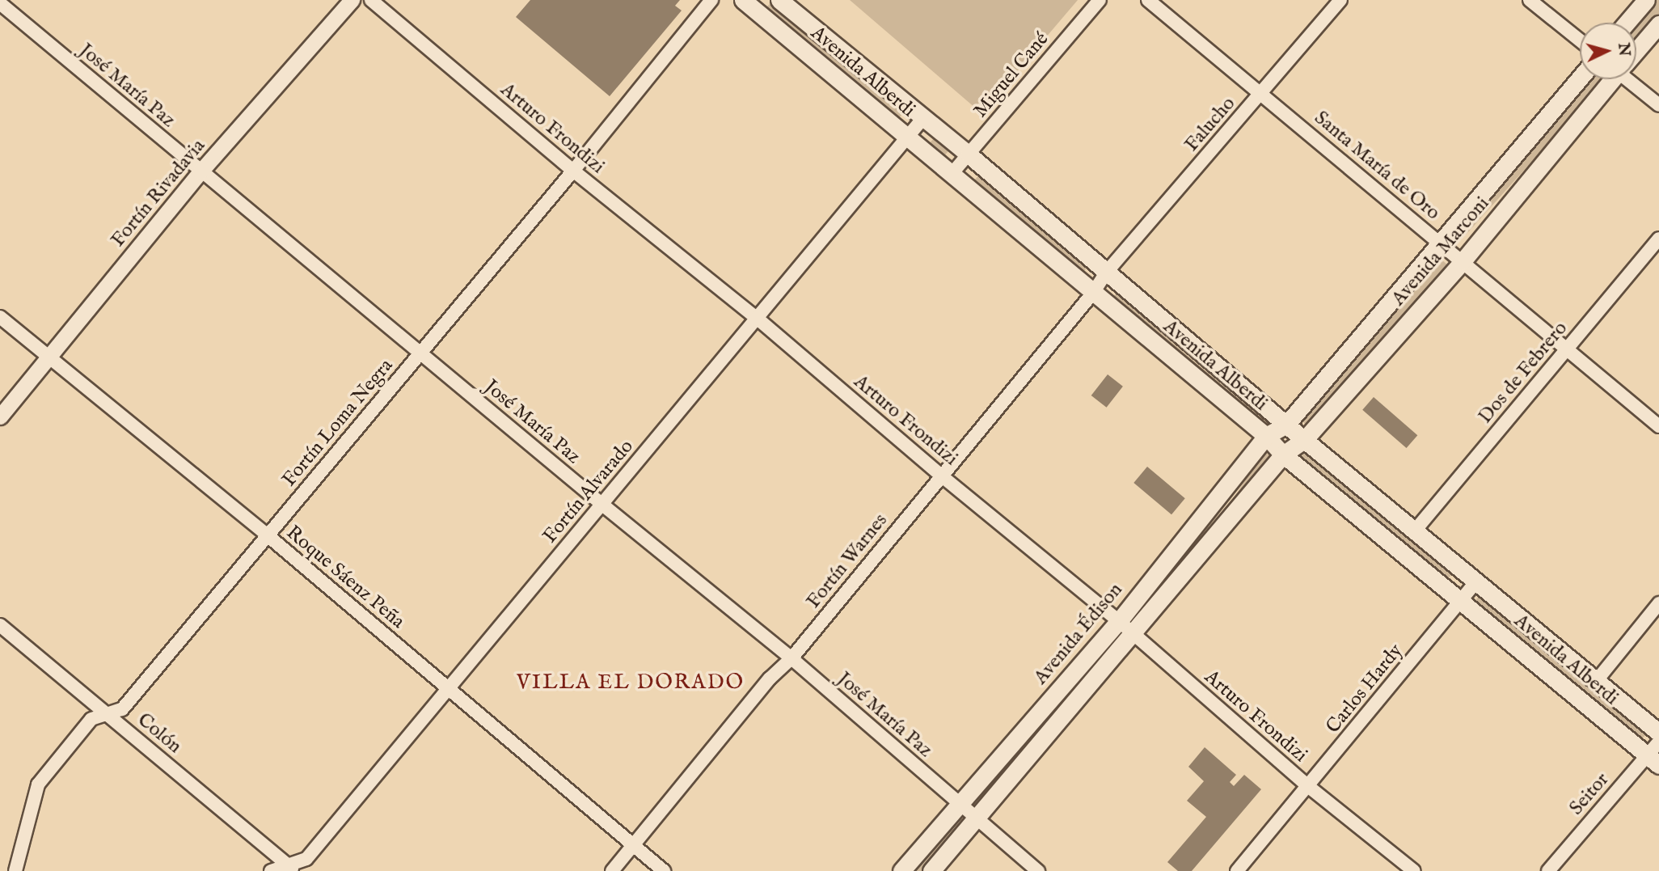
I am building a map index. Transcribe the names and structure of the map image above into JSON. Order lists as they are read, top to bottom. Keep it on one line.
{"streets":{"main road":["Avenida Alberdi","Avenida Marconi","Avenida Édison"],"street":["Miguel Cané","José María Paz","Falucho","Arturo Frondizi","Santa María de Oro","Fortín Rivadavia","Dos de Febrero","Fortín Loma Negra","Fortín Alvarado","Fortín Warnes","Roque Sáenz Peña","Carlos Hardy","Colón","Seitor"]},"crossings":[["Avenida Alberdi","Miguel Cané"],["Avenida Alberdi","Falucho"],["Avenida Alberdi","Avenida Marconi"],["Avenida Alberdi","Dos de Febrero"],["Avenida Alberdi","Fortín Alvarado"],["Avenida Alberdi","Fortín Warnes"],["Avenida Alberdi","Avenida Édison"],["Avenida Alberdi","Carlos Hardy"],["Avenida Alberdi","Seitor"],["José María Paz","Fortín Rivadavia"],["José María Paz","Fortín Loma Negra"],["José María Paz","Fortín Alvarado"],["José María Paz","Fortín Warnes"],["José María Paz","Avenida Édison"],["Falucho","Santa María de Oro"],["Falucho","Fortín Warnes"],["Arturo Frondizi","Fortín Loma Negra"],["Arturo Frondizi","Fortín Alvarado"],["Arturo Frondizi","Fortín Warnes"],["Arturo Frondizi","Avenida Édison"],["Arturo Frondizi","Carlos Hardy"],["Santa María de Oro","Avenida Marconi"],["Santa María de Oro","Dos de Febrero"],["Fortín Rivadavia","Roque Sáenz Peña"],["Avenida Marconi","Avenida Édison"],["Fortín Loma Negra","Roque Sáenz Peña"],["Fortín Loma Negra","Colón"],["Fortín Alvarado","Roque Sáenz Peña"],["Fortín Alvarado","Colón"],["Fortín Warnes","Roque Sáenz Peña"]],"districts":["VILLA EL DORADO"],"north":"right"}
